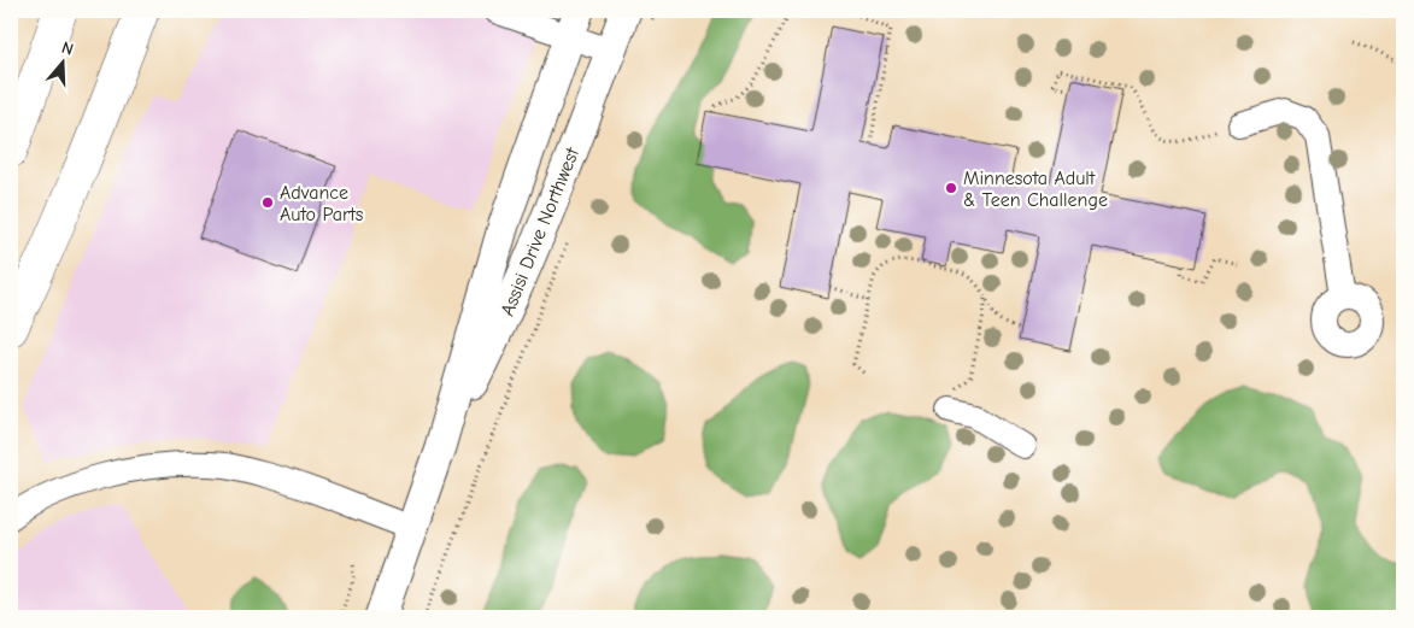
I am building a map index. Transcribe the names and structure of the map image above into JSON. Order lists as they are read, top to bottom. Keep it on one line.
{"streets":{"main road":["Assisi Drive Northwest"]},"places":["Minnesota Adult & Teen Challenge","Advance Auto Parts"],"north":"top"}
